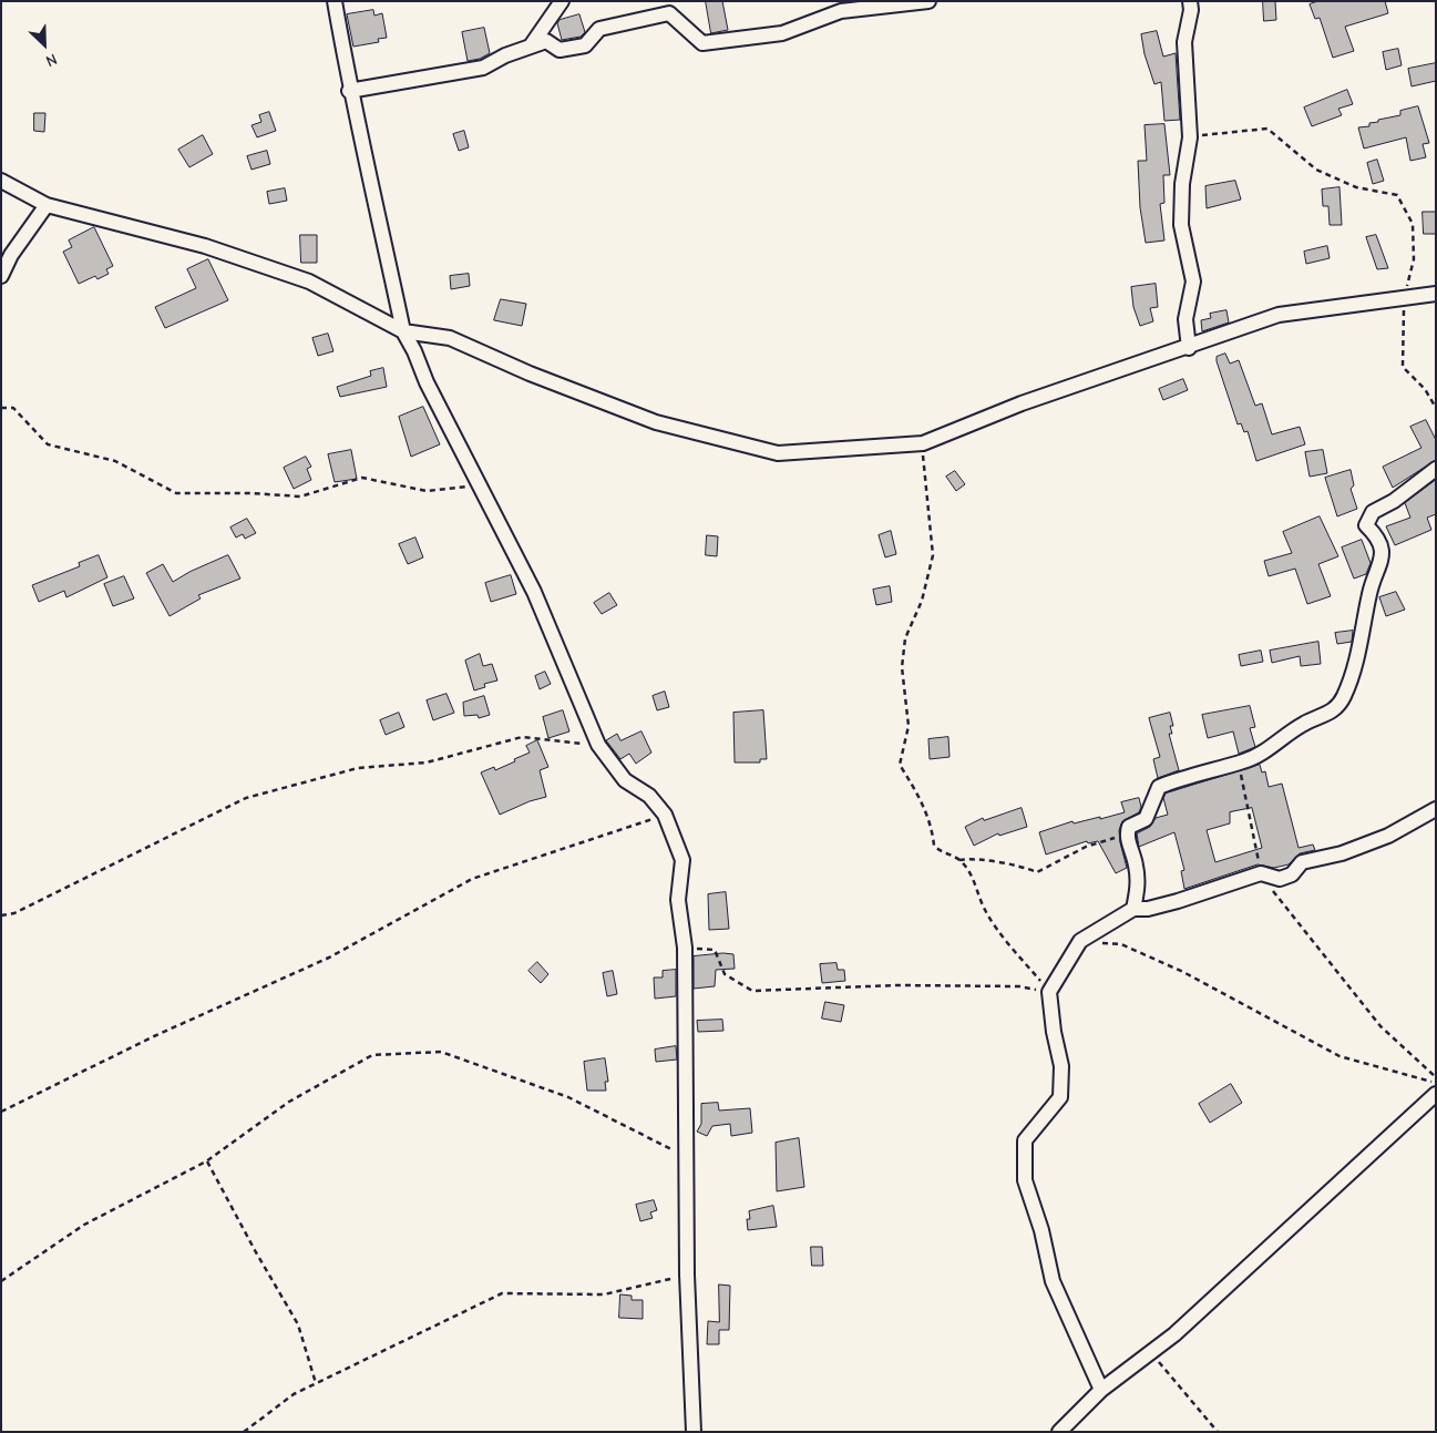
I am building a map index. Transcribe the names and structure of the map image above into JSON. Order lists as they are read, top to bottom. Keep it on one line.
{"north":"bottom right"}
